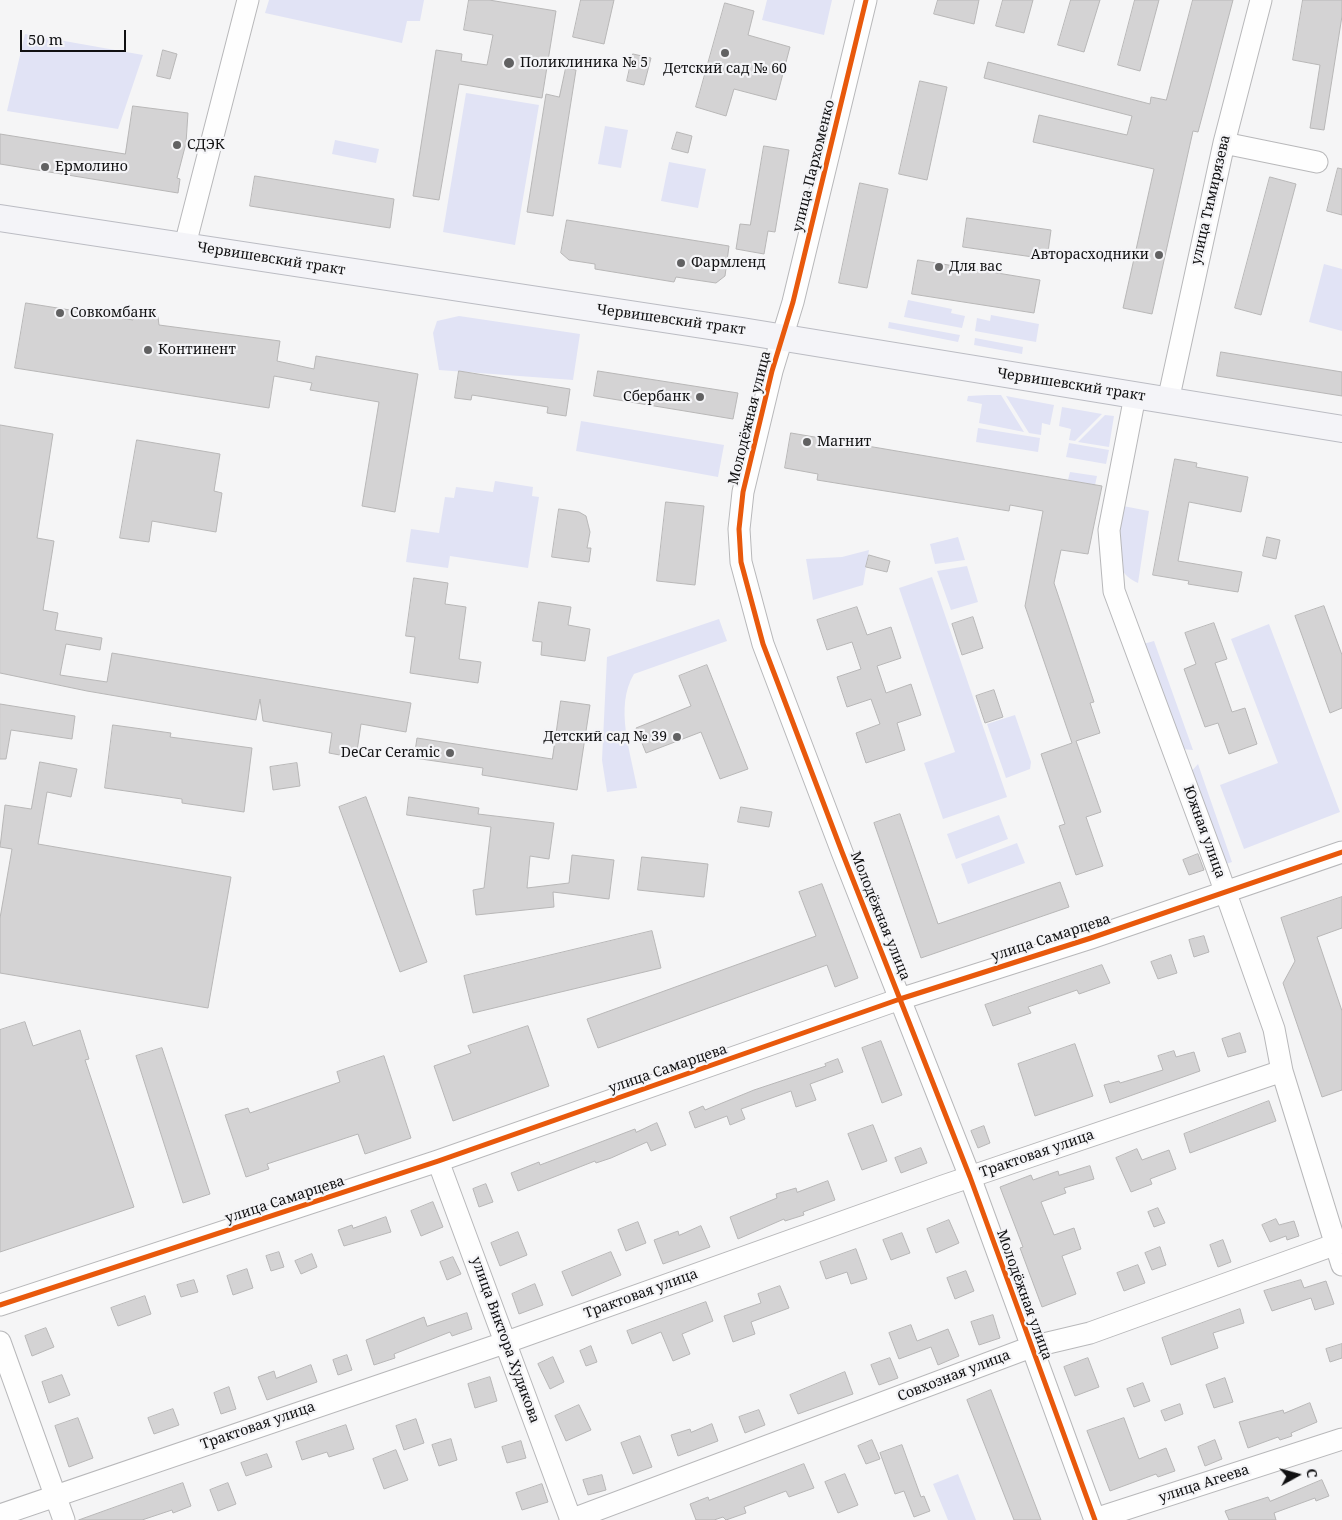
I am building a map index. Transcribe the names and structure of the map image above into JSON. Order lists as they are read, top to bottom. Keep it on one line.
{"streets":{"main road":["Червишевский тракт"],"street":["улица Пархоменко","улица Тимирязева","Молодёжная улица","Южная улица","улица Самарцева","Трактовая улица","улица Виктора Худякова","Совхозная улица","улица Агеева"]},"crossings":[["улица Пархоменко","Червишевский тракт"],["улица Пархоменко","Молодёжная улица"],["улица Тимирязева","Червишевский тракт"],["Червишевский тракт","Молодёжная улица"],["Червишевский тракт","Южная улица"],["Молодёжная улица","улица Самарцева"],["Молодёжная улица","Трактовая улица"],["Молодёжная улица","Совхозная улица"],["Молодёжная улица","улица Агеева"],["Южная улица","улица Самарцева"],["Южная улица","Трактовая улица"],["Южная улица","Совхозная улица"],["улица Самарцева","улица Виктора Худякова"],["Трактовая улица","улица Виктора Худякова"],["улица Виктора Худякова","Совхозная улица"]],"places":["Детский сад № 60","Поликлиника № 5","СДЭК","Ермолино","Авторасходники","Фармленд","Для вас","Совкомбанк","Континент","Сбербанк","Магнит","Детский сад № 39","DeCar Ceramic"],"scale_bar":"50 m","north":"right"}
